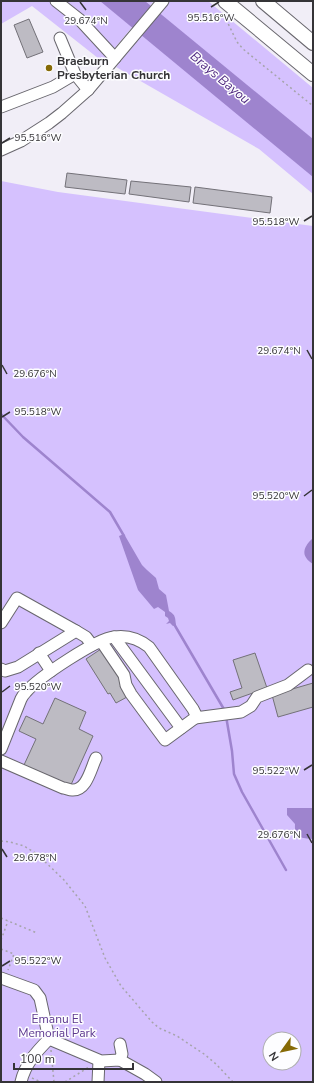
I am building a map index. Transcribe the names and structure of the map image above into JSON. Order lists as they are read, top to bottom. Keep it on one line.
{"water":["Brays Bayou"],"parks":["Emanu El Memorial Park"],"places":["Braeburn Presbyterian Church"],"scale_bar":"100 m","north":"bottom left","coordinates":["95.516°W","29.674°N","95.518°W","29.676°N","95.520°W","95.522°W","29.678°N"]}
